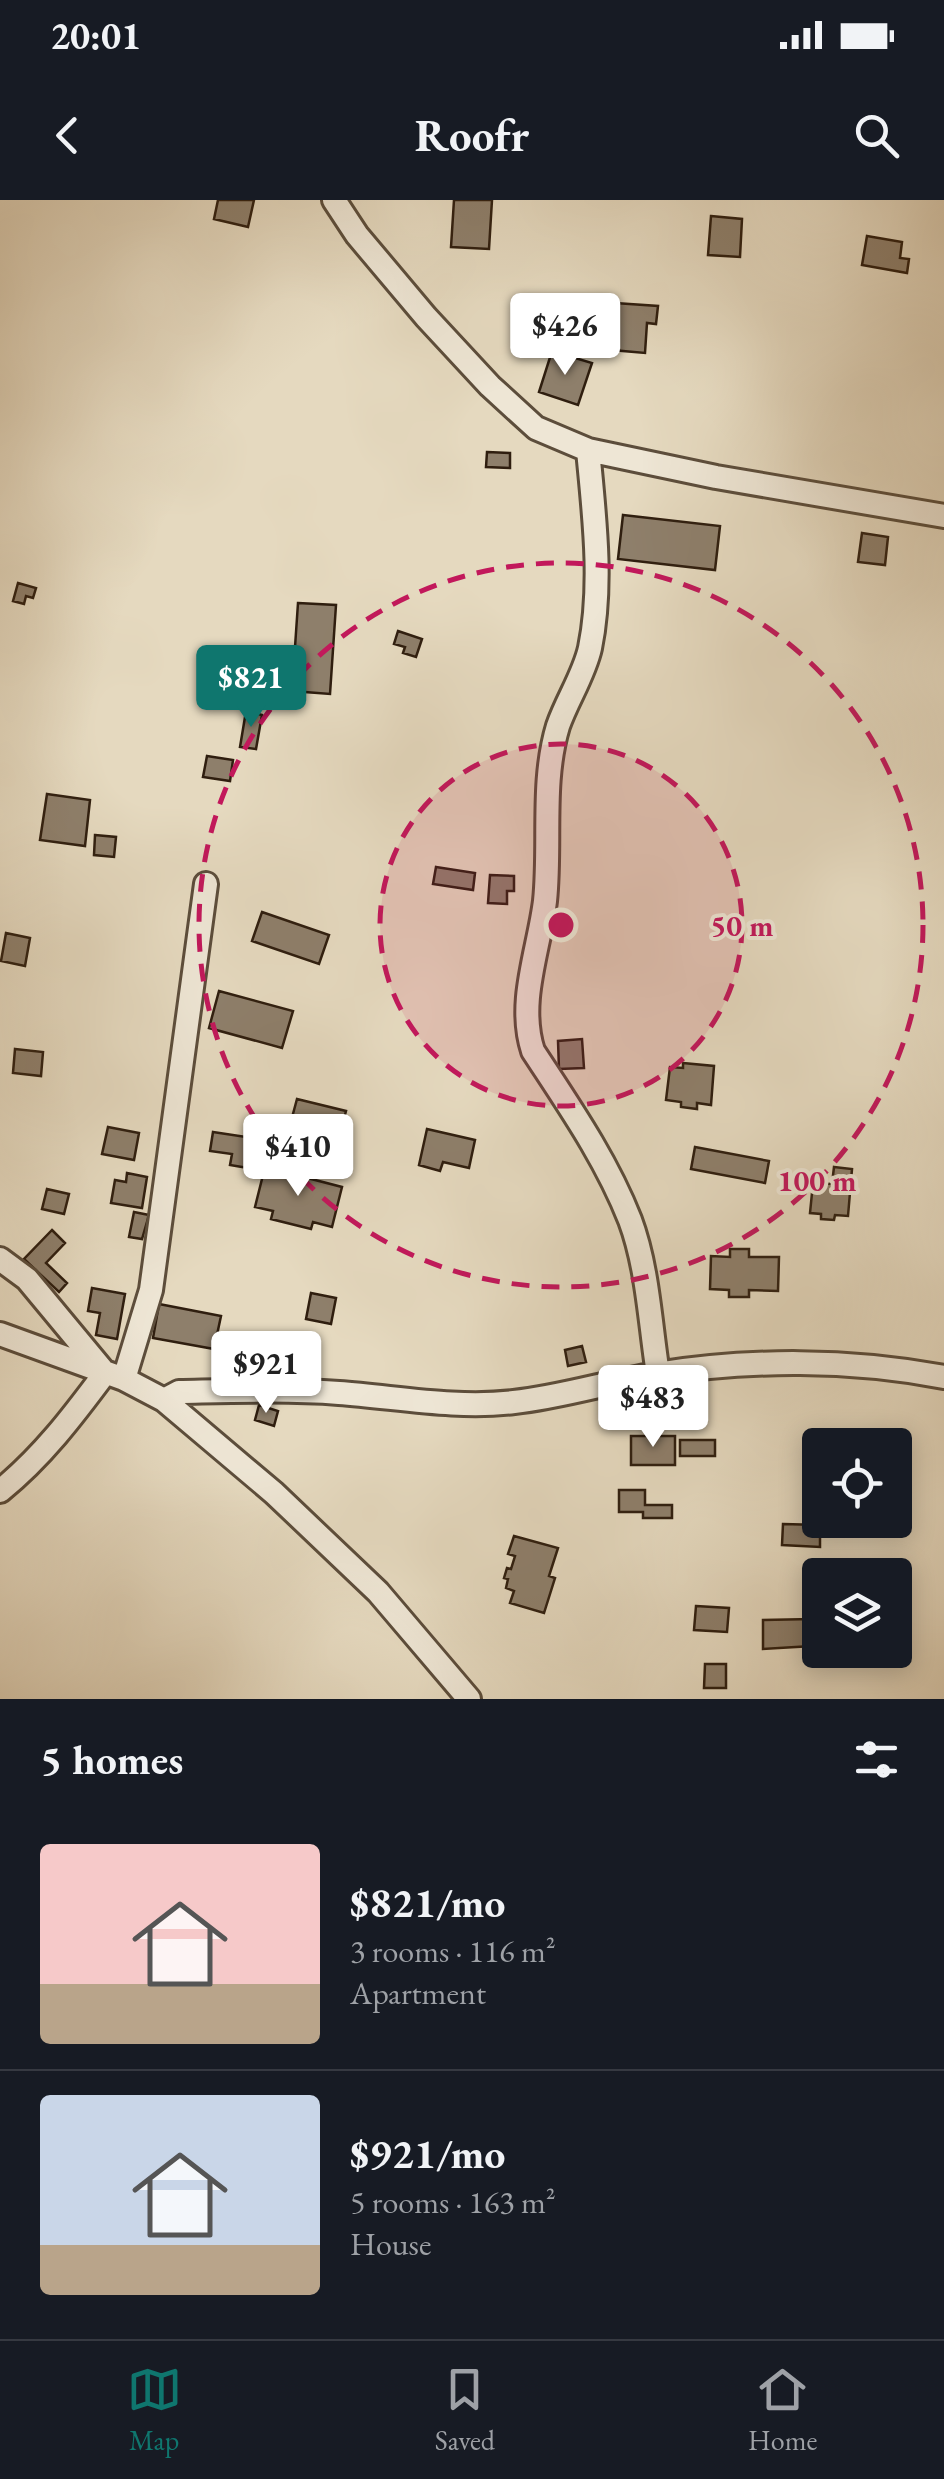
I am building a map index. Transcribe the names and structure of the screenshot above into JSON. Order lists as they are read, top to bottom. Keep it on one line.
{"page":{"status":"20:01","header":"Roofr","price":["$426","$821","$410","$921","$483"],"heading":"5 homes","list":[{"name":"$821/mo","note":"3 rooms · 116 m² · Apartment"},{"name":"$921/mo","note":"5 rooms · 163 m² · House"}],"tabs":["Map","Saved","Home"]},"rings":["50 m","100 m"]}
